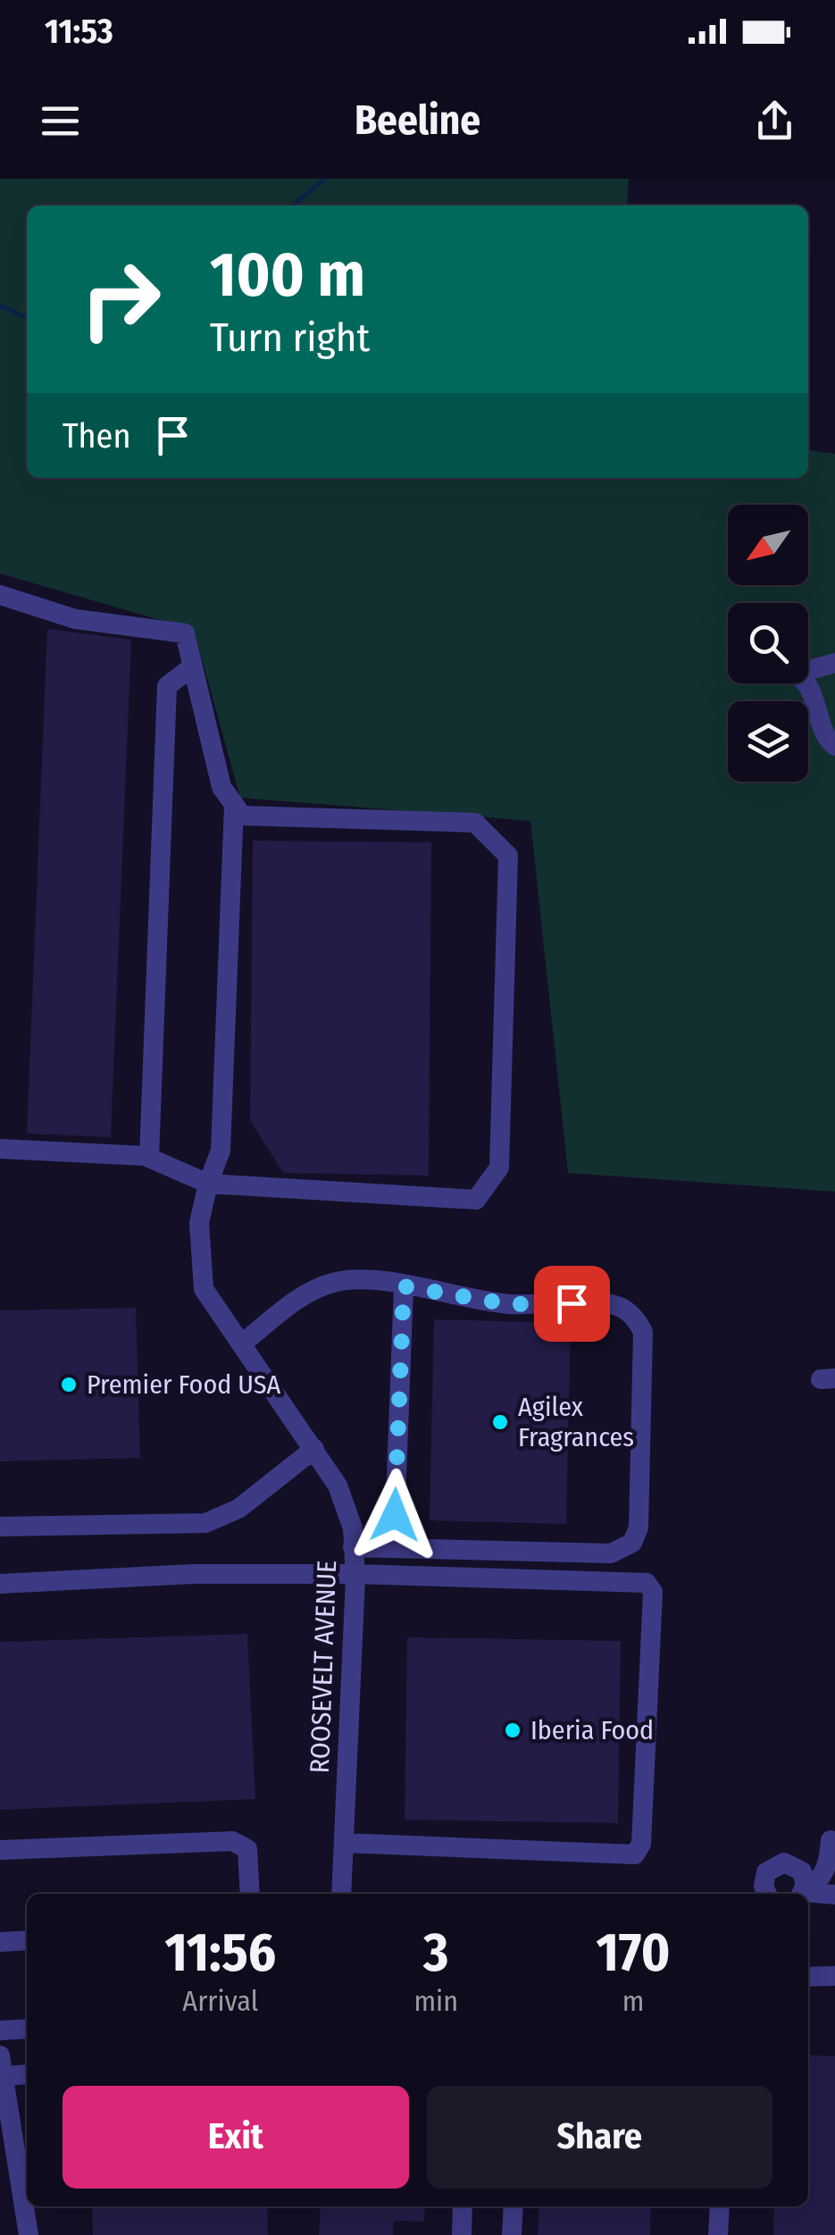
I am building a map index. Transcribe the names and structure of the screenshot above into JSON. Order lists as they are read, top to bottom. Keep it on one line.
{"streets":{"street":["ROOSEVELT AVENUE"]},"places":["Premier Food USA","Agilex Fragrances","Iberia Food"],"north":"bottom left","page":{"status":"11:53","header":"Beeline","turn":["100 m","Turn right"],"then":"Then","eta":["11:56","Arrival","3","min","170","m"],"buttons":["Exit","Share"]}}
